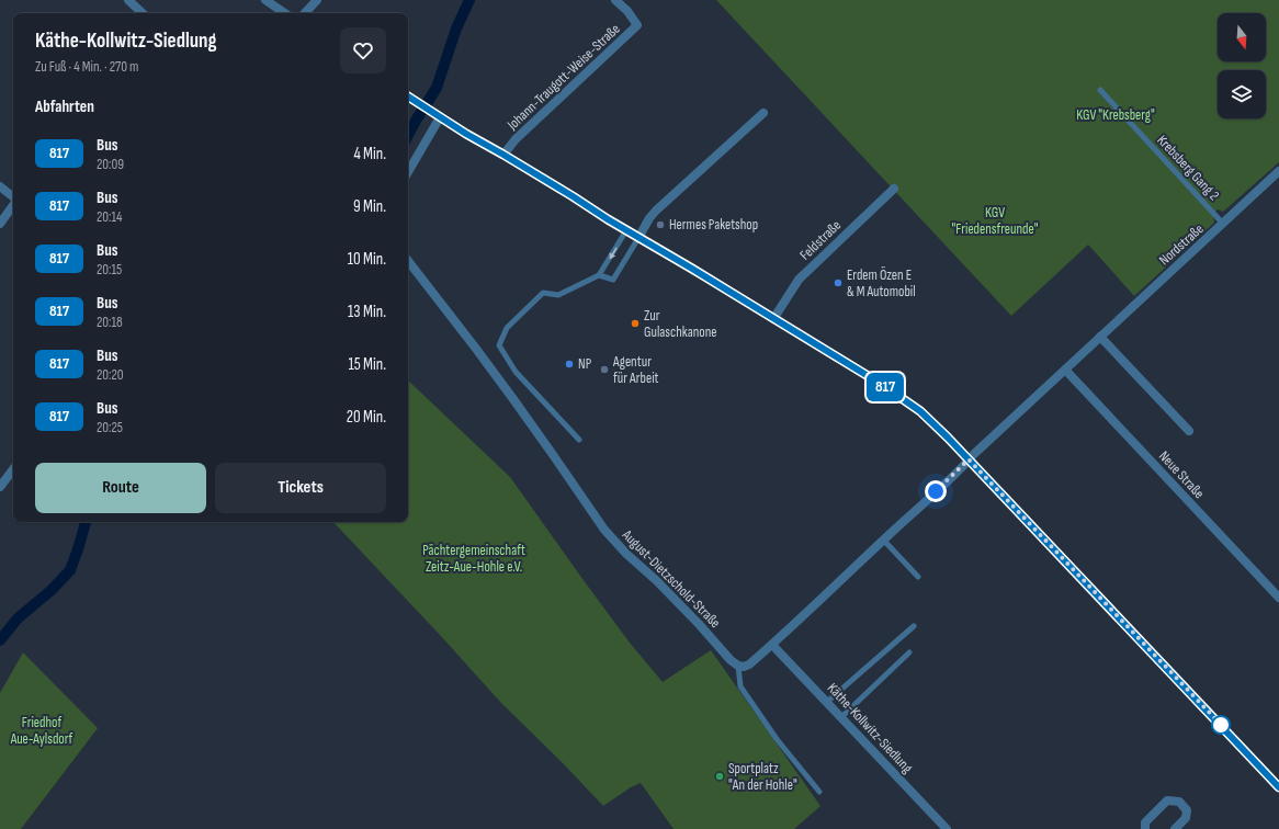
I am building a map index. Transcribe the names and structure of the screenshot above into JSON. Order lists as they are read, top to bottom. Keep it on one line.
{"streets":{"street":["Johann-Traugott-Weise-Straße","Feldstraße","Nordstraße","Neue Straße","August-Dietzschold-Straße","Käthe-Kollwitz-Siedlung"],"lane":["Krebsberg Gang 2"]},"crossings":[["Krebsberg Gang 2","Nordstraße"],["Nordstraße","Neue Straße"]],"parks":["KGV \"Krebsberg\"","KGV \"Friedensfreunde\"","Pächtergemeinschaft Zeitz-Aue-Hohle e.V.","Friedhof Aue-Aylsdorf"],"places":["Hermes Paketshop","Erdem Özen E & M Automobil","Zur Gulaschkanone","NP","Agentur für Arbeit","Sportplatz \"An der Hohle\""],"lines":["bus line 817"],"north":"bottom","page":{"on_map":"817","heading":[["Käthe-Kollwitz-Siedlung","Zu Fuß · 4 Min. · 270 m"],"Abfahrten"],"list":[{"mark":"817","name":"Bus","note":"20:09","value":"4 Min."},{"mark":"817","name":"Bus","note":"20:14","value":"9 Min."},{"mark":"817","name":"Bus","note":"20:15","value":"10 Min."},{"mark":"817","name":"Bus","note":"20:18","value":"13 Min."},{"mark":"817","name":"Bus","note":"20:20","value":"15 Min."},{"mark":"817","name":"Bus","note":"20:25","value":"20 Min."}],"buttons":["Route","Tickets"]}}
